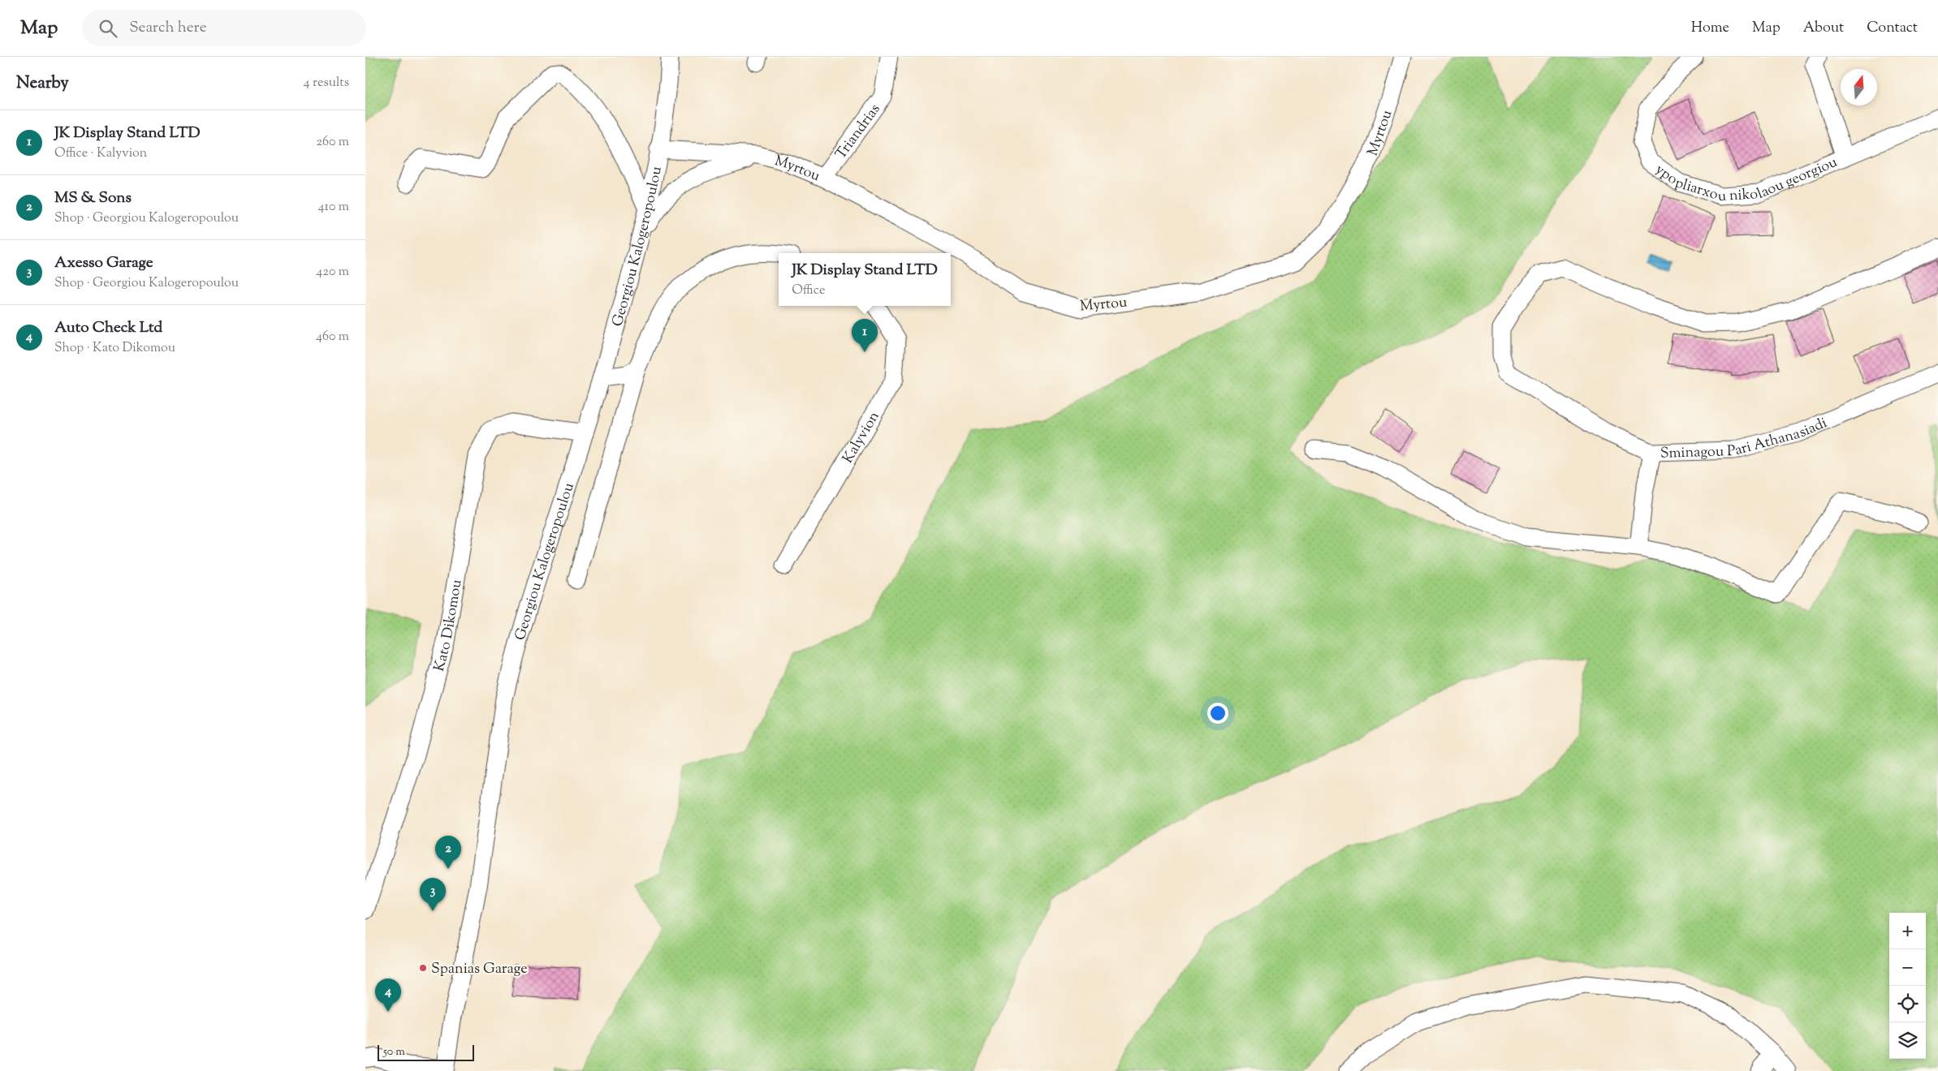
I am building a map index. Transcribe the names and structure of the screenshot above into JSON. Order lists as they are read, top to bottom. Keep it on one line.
{"streets":{"street":["Triandrias","Myrtou","ypopliarxou nikolaou georgiou","Georgiou Kalogeropoulou","Sminagou Pari Athanasiadi","Kalyvion","Kato Dikomou"]},"crossings":[["Triandrias","Myrtou"],["Myrtou","Georgiou Kalogeropoulou"],["Georgiou Kalogeropoulou","Kato Dikomou"]],"places":["Spanias Garage"],"scale_bar":"50 m","north":"top","page":{"header":"Map","search":"Search here","nav":["Home","Map","About","Contact"],"heading":["Nearby","4 results"],"list":[{"mark":"1","name":"JK Display Stand LTD","note":"Office · Kalyvion","value":"260 m"},{"mark":"2","name":"MS & Sons","note":"Shop · Georgiou Kalogeropoulou","value":"410 m"},{"mark":"3","name":"Axesso Garage","note":"Shop · Georgiou Kalogeropoulou","value":"420 m"},{"mark":"4","name":"Auto Check Ltd","note":"Shop · Kato Dikomou","value":"460 m"}],"popup":["JK Display Stand LTD","Office"],"pins":["1","2","3","4"],"map_buttons":["+","−"],"scale":"50 m"}}
